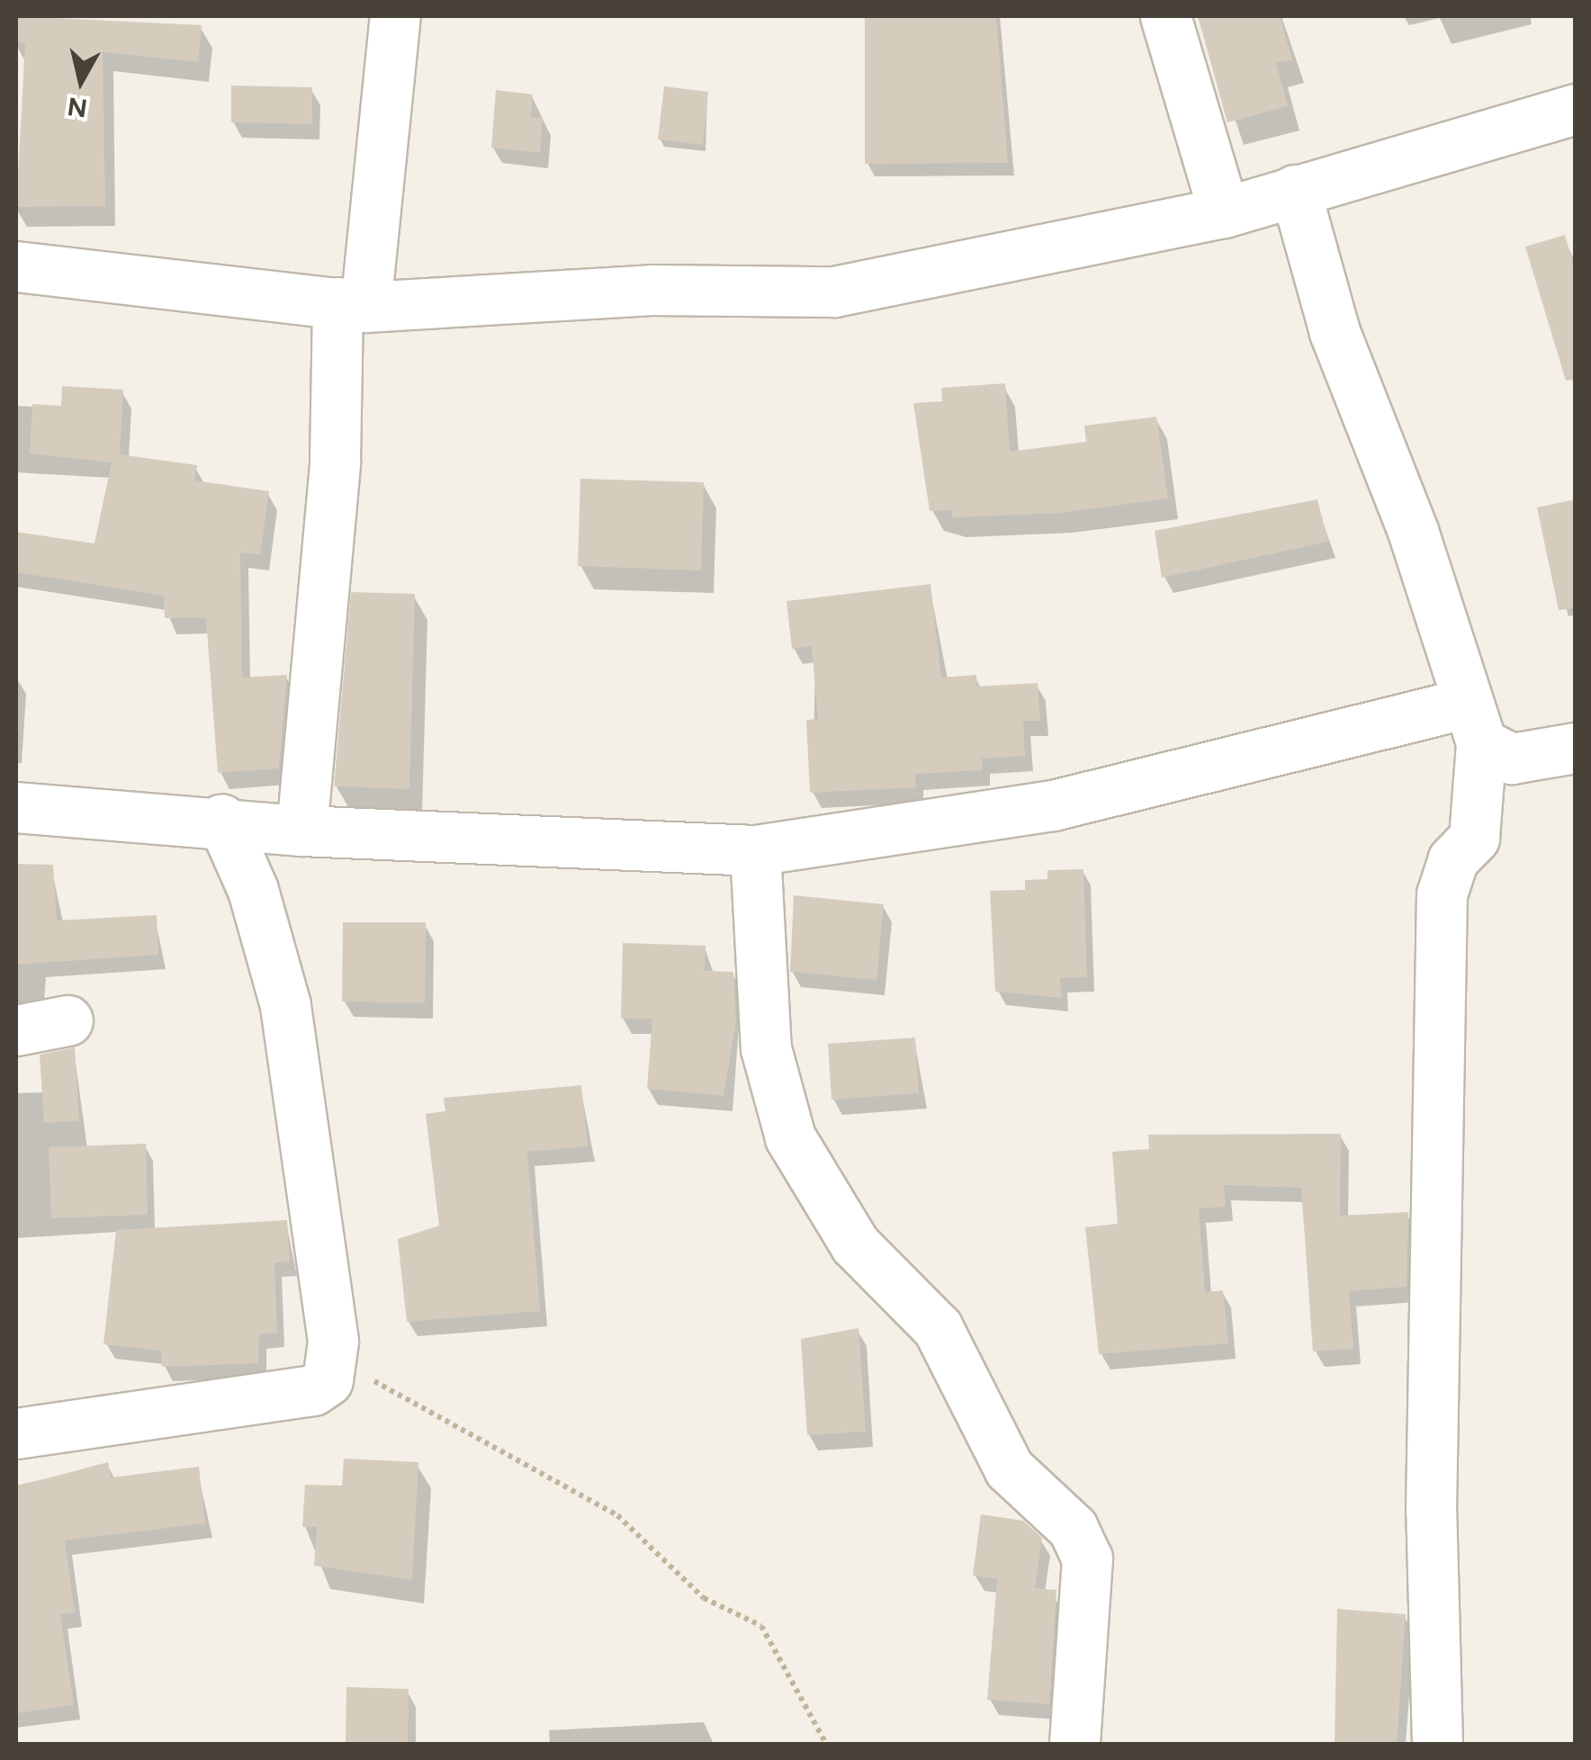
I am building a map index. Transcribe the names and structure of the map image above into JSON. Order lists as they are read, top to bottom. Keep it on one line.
{"north":"bottom"}
